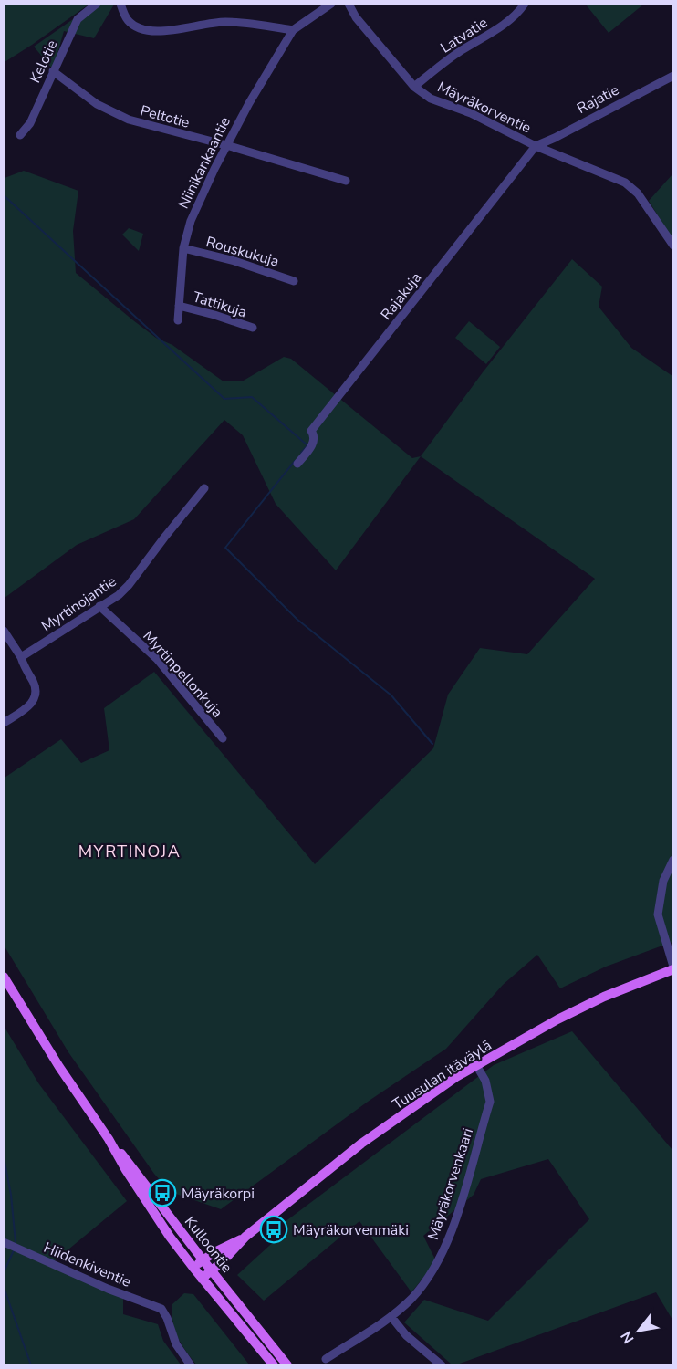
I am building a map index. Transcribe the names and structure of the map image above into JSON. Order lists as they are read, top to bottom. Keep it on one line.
{"streets":{"main road":["Tuusulan itäväylä","Kulloontie"],"street":["Latvatie","Kelotie","Rajatie","Mäyräkorventie","Peltotie","Niinikankaantie","Rouskukuja","Rajakuja","Tattikuja","Myrtinojantie","Myrtinpellonkuja","Mäyräkorvenkaari","Hiidenkiventie"]},"crossings":[["Latvatie","Mäyräkorventie"],["Kelotie","Peltotie"],["Rajatie","Mäyräkorventie"],["Rajatie","Rajakuja"],["Mäyräkorventie","Rajakuja"],["Peltotie","Niinikankaantie"],["Niinikankaantie","Rouskukuja"],["Niinikankaantie","Tattikuja"],["Myrtinojantie","Myrtinpellonkuja"],["Tuusulan itäväylä","Mäyräkorvenkaari"],["Tuusulan itäväylä","Kulloontie"]],"districts":["MYRTINOJA"],"places":{"bus stop":["Mäyräkorpi","Mäyräkorvenmäki"]},"north":"bottom left"}
